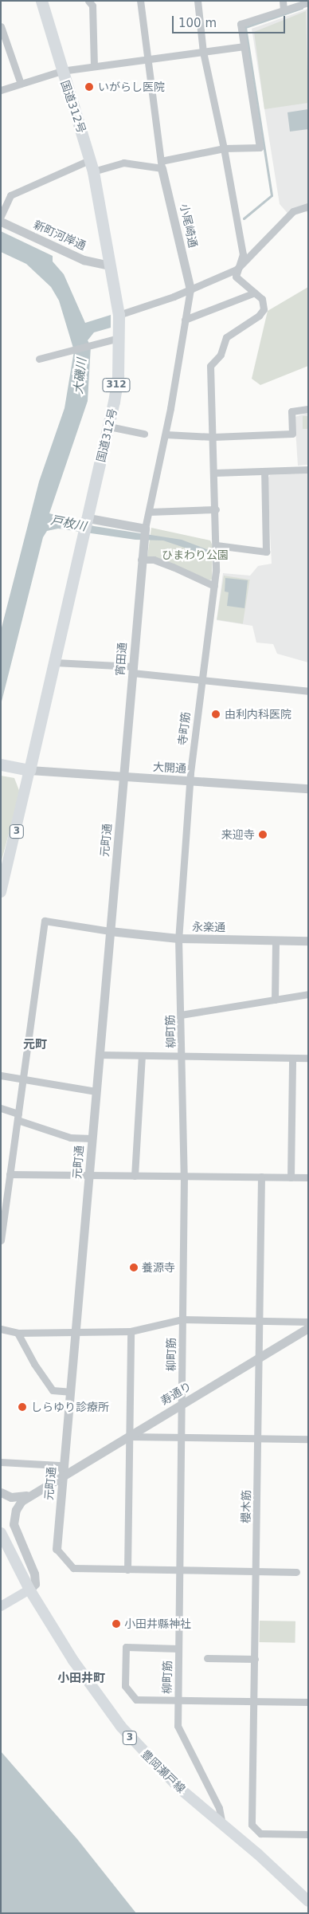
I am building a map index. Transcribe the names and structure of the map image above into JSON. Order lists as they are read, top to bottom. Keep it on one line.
{"streets":{"highway":["国道312号","312"],"main road":["3","豊岡瀬戸線"],"street":["小尾崎通","新町河岸通","宵田通","寺町筋","大開通","元町通","永楽通","柳町筋","寿通り","櫻木筋"]},"crossings":[["国道312号","新町河岸通"],["国道312号","大開通"],["国道312号","3"],["宵田通","大開通"],["宵田通","元町通"],["寺町筋","大開通"],["寺町筋","永楽通"],["寺町筋","柳町筋"],["大開通","3"],["大開通","元町通"],["元町通","永楽通"],["元町通","寿通り"],["永楽通","柳町筋"],["柳町筋","寿通り"],["柳町筋","豊岡瀬戸線"],["寿通り","櫻木筋"]],"districts":["元町","小田井町"],"water":["大磯川","戸枚川"],"parks":["ひまわり公園"],"places":["いがらし医院","由利内科医院","来迎寺","養源寺","しらゆり診療所","小田井縣神社"],"scale_bar":"100 m"}
